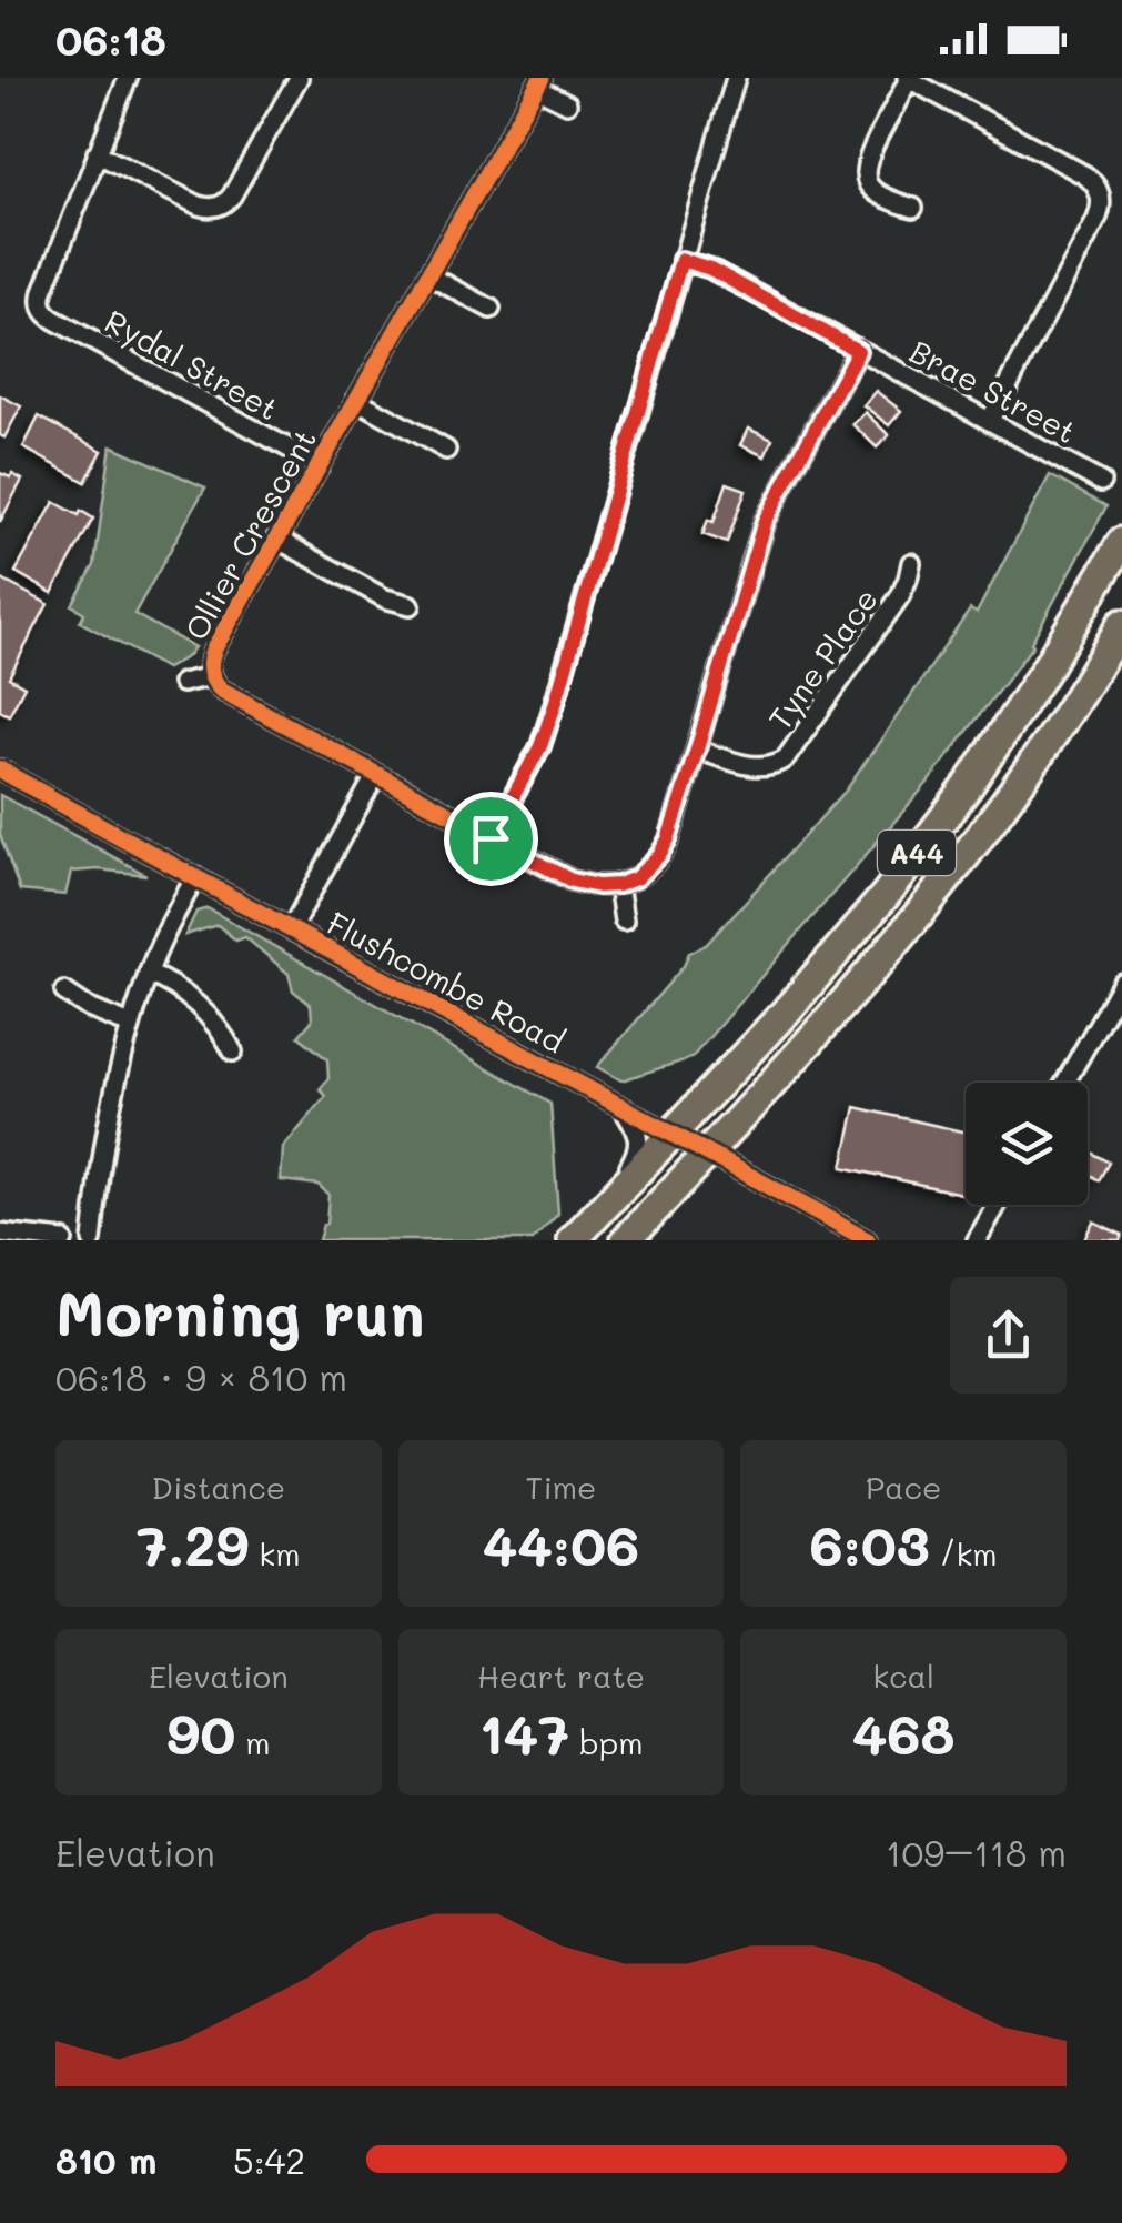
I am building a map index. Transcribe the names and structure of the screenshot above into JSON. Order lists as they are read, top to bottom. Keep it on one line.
{"streets":{"highway":["A44"],"street":["Rydal Street","Brae Street","Ollier Crescent","Tyne Place","Flushcombe Road"]},"crossings":[["Rydal Street","Ollier Crescent"],["A44","Flushcombe Road"]],"page":{"status":"06:18","heading":["Morning run","06:18 · 9 × 810 m"],"stats":[["Distance","7.29 km"],["Time","44:06"],["Pace","6:03 /km"],["Elevation","90 m"],["Heart rate","147 bpm"],["kcal","468"]],"chart":["Elevation","109–118 m"],"list":[{"name":"810 m","note":"5:42"}]}}
